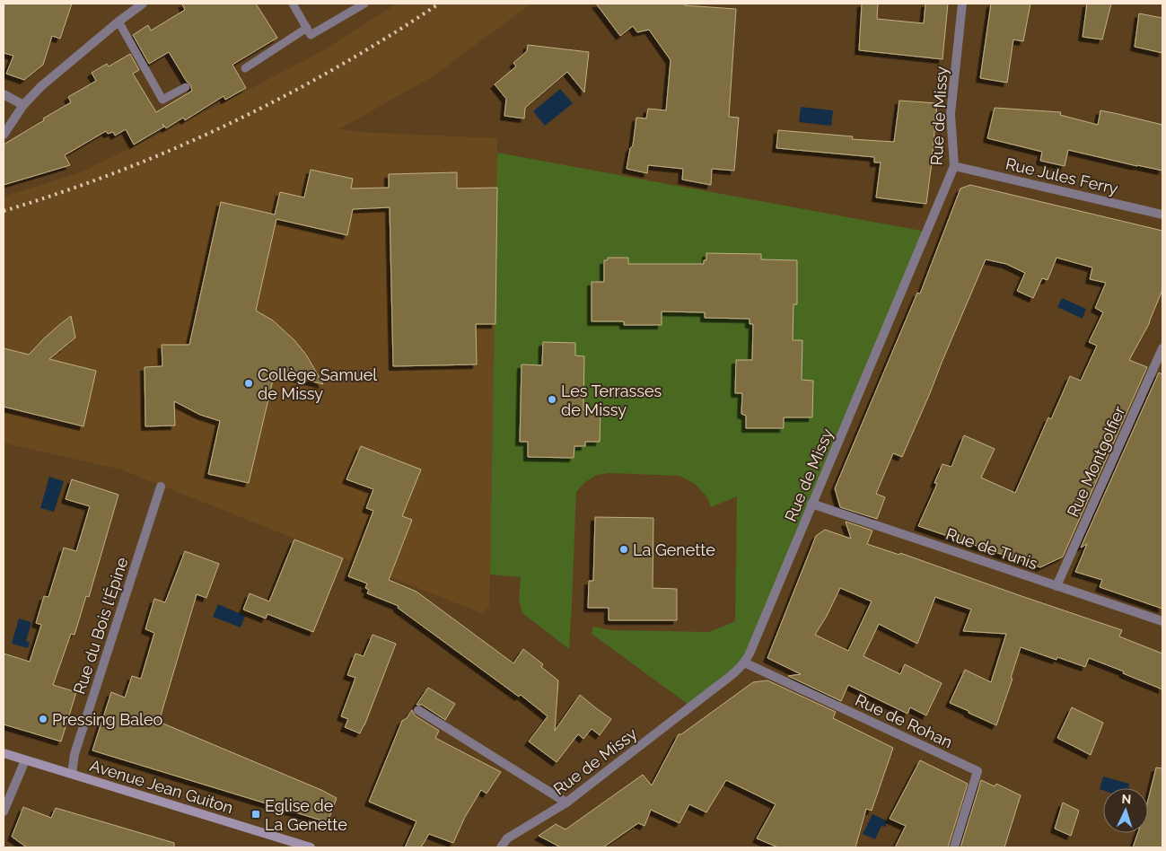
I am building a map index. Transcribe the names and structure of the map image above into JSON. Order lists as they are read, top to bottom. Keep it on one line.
{"streets":{"main road":["Avenue Jean Guiton"],"street":["Rue de Missy","Rue Jules Ferry","Rue Montgolfier","Rue de Tunis","Rue du Bois l'Épine","Rue de Rohan"]},"crossings":[["Rue de Missy","Rue Jules Ferry"],["Rue de Missy","Rue de Tunis"],["Rue de Missy","Rue de Rohan"],["Rue Montgolfier","Rue de Tunis"],["Rue du Bois l'Épine","Avenue Jean Guiton"]],"places":{"other":["Collège Samuel de Missy","Les Terrasses de Missy","La Genette","Pressing Baleo"],"transit":["Eglise de La Genette"]},"north":"top"}
